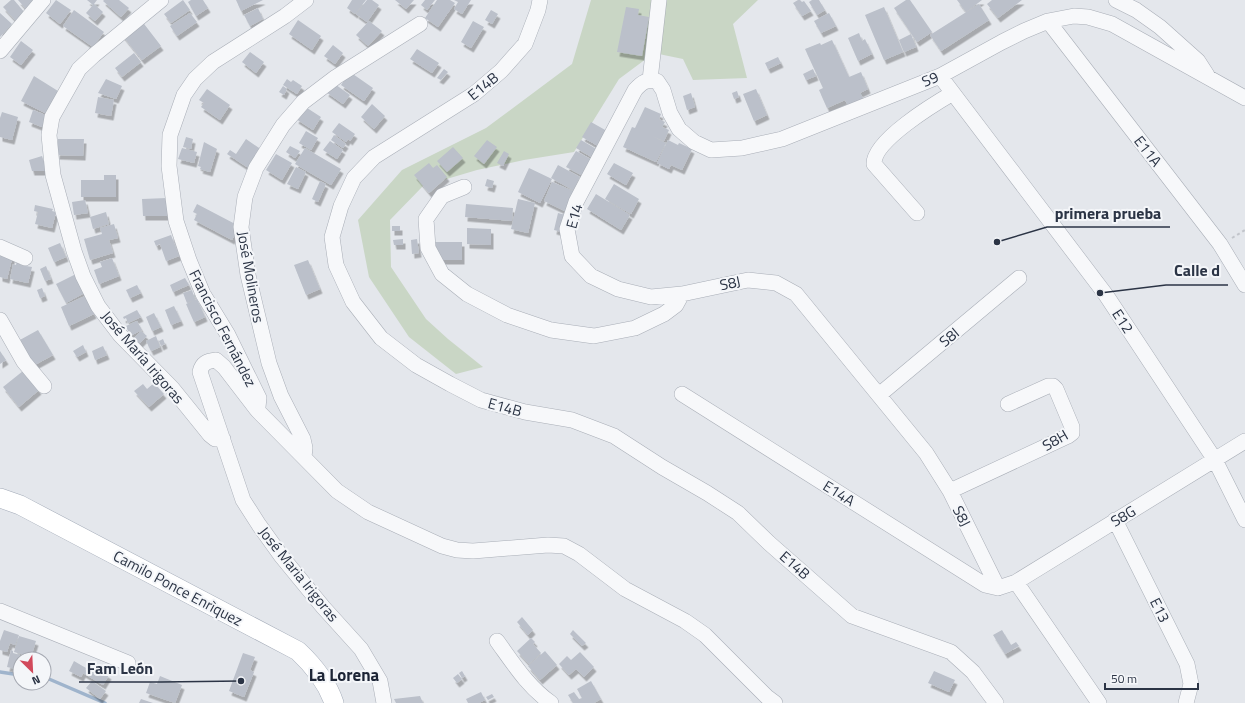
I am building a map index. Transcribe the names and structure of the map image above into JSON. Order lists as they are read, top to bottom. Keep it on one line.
{"streets":{"main road":["Camilo Ponce Enrìquez"],"street":["S9","E14B","E11A","E14","José Molineros","S8J","E12","Francisco Fernández","S8I","José María Irigoras","S8H","E14A","S8G","José Maria Irigoras","E13"]},"crossings":[["S9","E11A"],["S9","E14"],["S9","E12"],["E14","S8J"],["S8J","S8I"],["S8J","S8H"],["S8J","E14A"],["S8J","S8G"],["E12","S8G"],["Francisco Fernández","José Maria Irigoras"],["José María Irigoras","José Maria Irigoras"],["E14A","S8G"],["S8G","E13"]],"districts":["La Lorena"],"places":["primera prueba","Calle d","Fam León"],"scale_bar":"50 m","north":"bottom right"}
